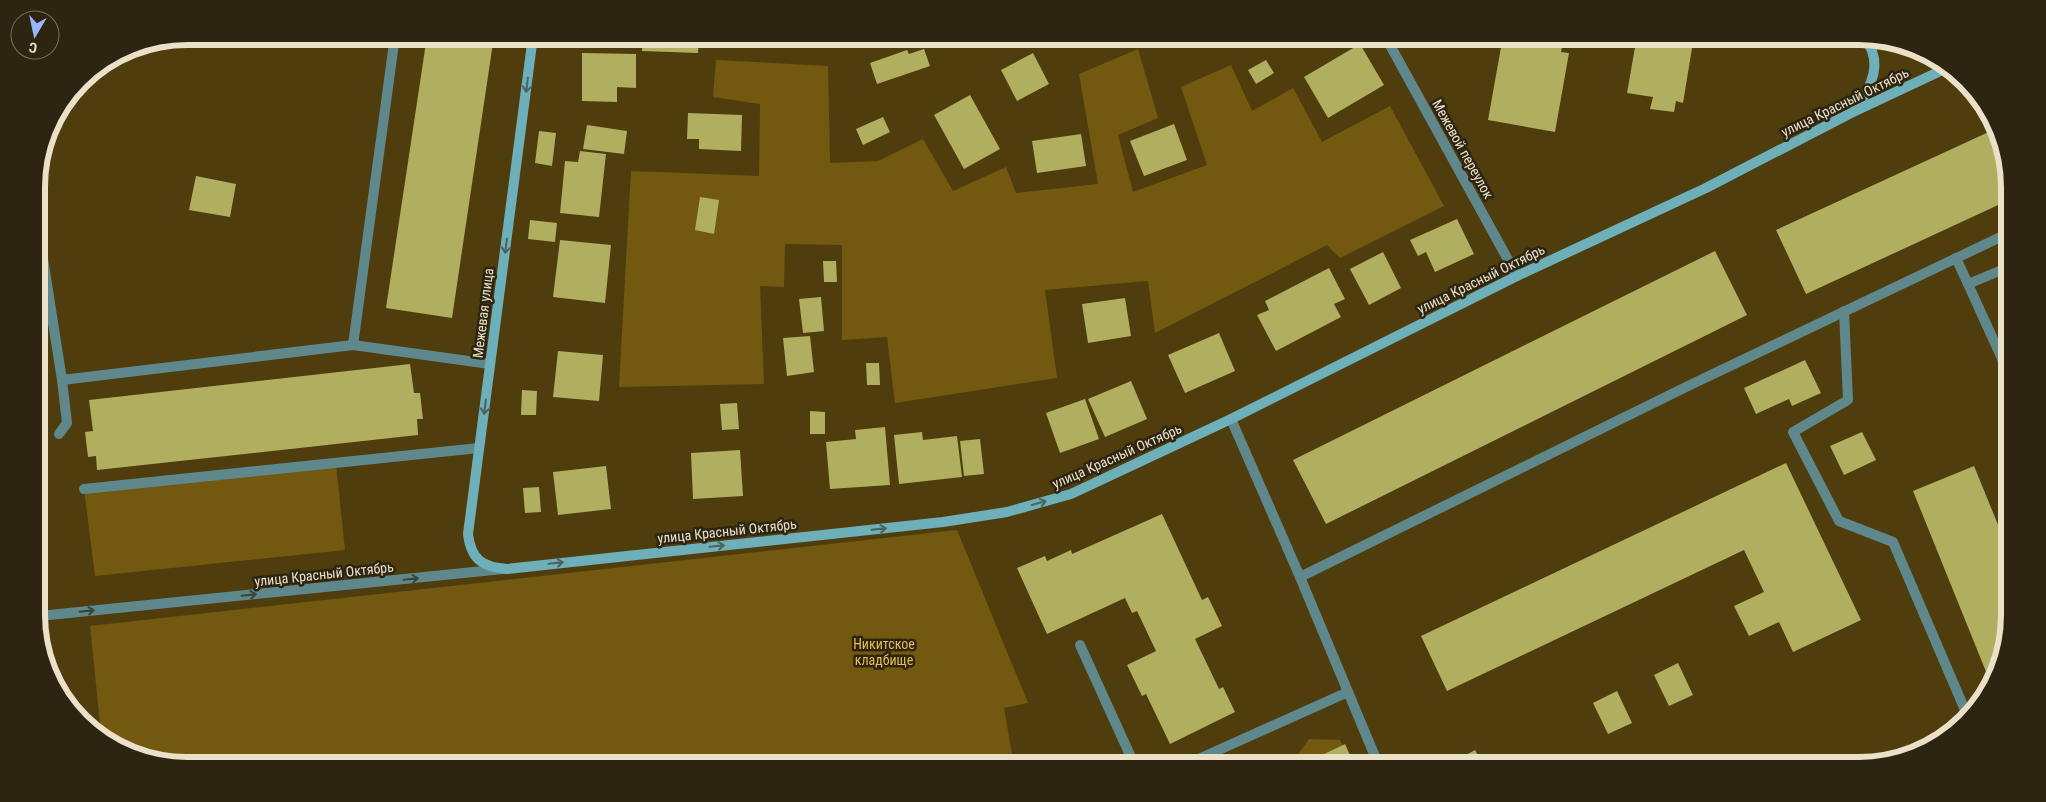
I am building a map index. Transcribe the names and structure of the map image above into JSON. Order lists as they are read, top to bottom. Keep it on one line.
{"streets":{"main road":["улица Красный Октябрь","Межевая улица"],"street":["Межевой переулок"]},"crossings":[["улица Красный Октябрь","Межевой переулок"],["улица Красный Октябрь","Межевая улица"]],"one_way":["улица Красный Октябрь","Межевая улица"],"parks":["Никитское кладбище"],"north":"bottom"}
